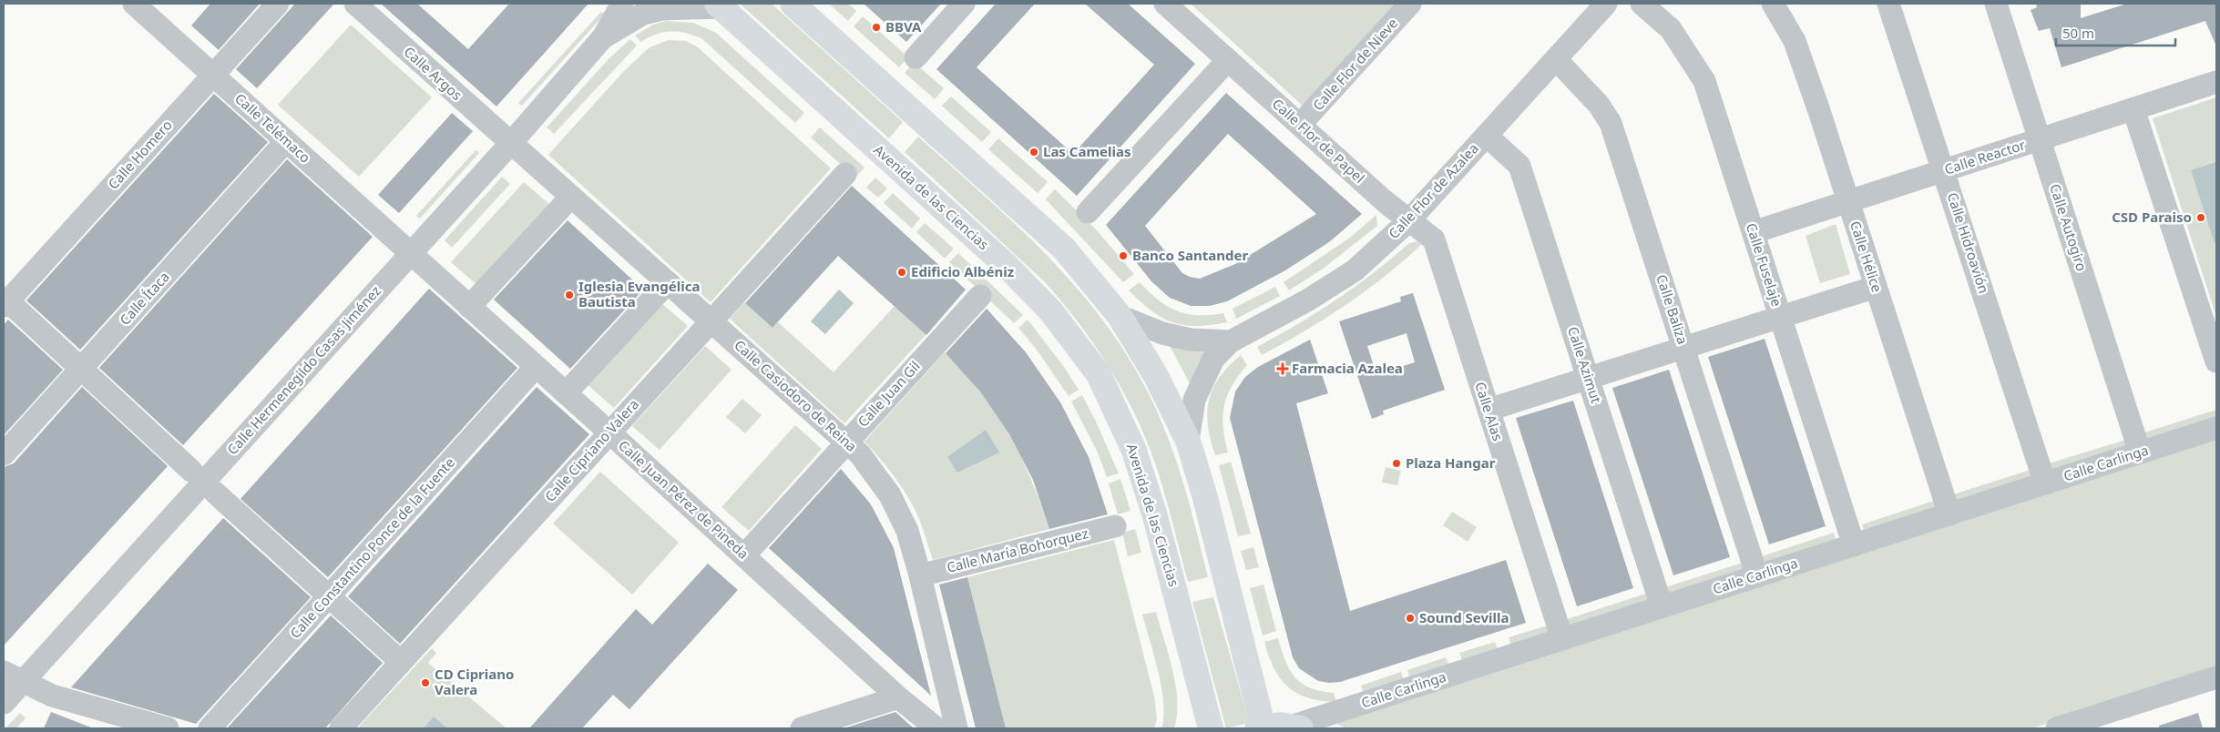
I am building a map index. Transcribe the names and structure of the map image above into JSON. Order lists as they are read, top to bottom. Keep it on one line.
{"streets":{"main road":["Avenida de las Ciencias"],"street":["Calle Flor de Nieve","Calle Argos","Calle Telémaco","Calle Flor de Papel","Calle Homero","Calle Reactor","Calle Flor de Azalea","Calle Autogiro","Calle Hidroavión","Calle Hélice","Calle Fuselaje","Calle Ítaca","Calle Baliza","Calle Azimut","Calle Hermenegildo Casas Jiménez","Calle Juan Gil","Calle Casiodoro de Reina","Calle Alas","Calle Cipriano Valera","Calle Carlinga","Calle Juan Pérez de Pineda","Calle Constantino Ponce de la Fuente","Calle María Bohorquez"]},"crossings":[["Calle Flor de Nieve","Calle Flor de Papel"],["Calle Argos","Calle Hermenegildo Casas Jiménez"],["Calle Argos","Calle Casiodoro de Reina"],["Calle Telémaco","Calle Homero"],["Calle Telémaco","Calle Ítaca"],["Calle Telémaco","Calle Hermenegildo Casas Jiménez"],["Calle Telémaco","Calle Juan Pérez de Pineda"],["Calle Flor de Papel","Calle Flor de Azalea"],["Calle Flor de Papel","Calle Alas"],["Calle Reactor","Calle Autogiro"],["Calle Reactor","Calle Hidroavión"],["Calle Reactor","Calle Hélice"],["Calle Reactor","Calle Fuselaje"],["Calle Flor de Azalea","Calle Baliza"],["Calle Flor de Azalea","Calle Azimut"],["Calle Flor de Azalea","Calle Alas"],["Avenida de las Ciencias","Calle Hermenegildo Casas Jiménez"],["Calle Autogiro","Calle Carlinga"],["Calle Hidroavión","Calle Carlinga"],["Calle Hélice","Calle Carlinga"],["Calle Fuselaje","Calle Carlinga"],["Calle Baliza","Calle Carlinga"],["Calle Azimut","Calle Carlinga"],["Calle Hermenegildo Casas Jiménez","Calle Casiodoro de Reina"],["Calle Hermenegildo Casas Jiménez","Calle Juan Pérez de Pineda"],["Calle Juan Gil","Calle Casiodoro de Reina"],["Calle Juan Gil","Calle Juan Pérez de Pineda"],["Calle Casiodoro de Reina","Calle Cipriano Valera"],["Calle Casiodoro de Reina","Calle María Bohorquez"],["Calle Alas","Calle Carlinga"],["Calle Cipriano Valera","Calle Juan Pérez de Pineda"],["Calle Juan Pérez de Pineda","Calle Constantino Ponce de la Fuente"]],"places":{"other":["BBVA","Las Camelias","CSD Paraiso","Banco Santander","Edificio Albéniz","Iglesia Evangélica Bautista","Plaza Hangar","Sound Sevilla","CD Cipriano Valera"],"health":["Farmacia Azalea"]},"scale_bar":"50 m"}
